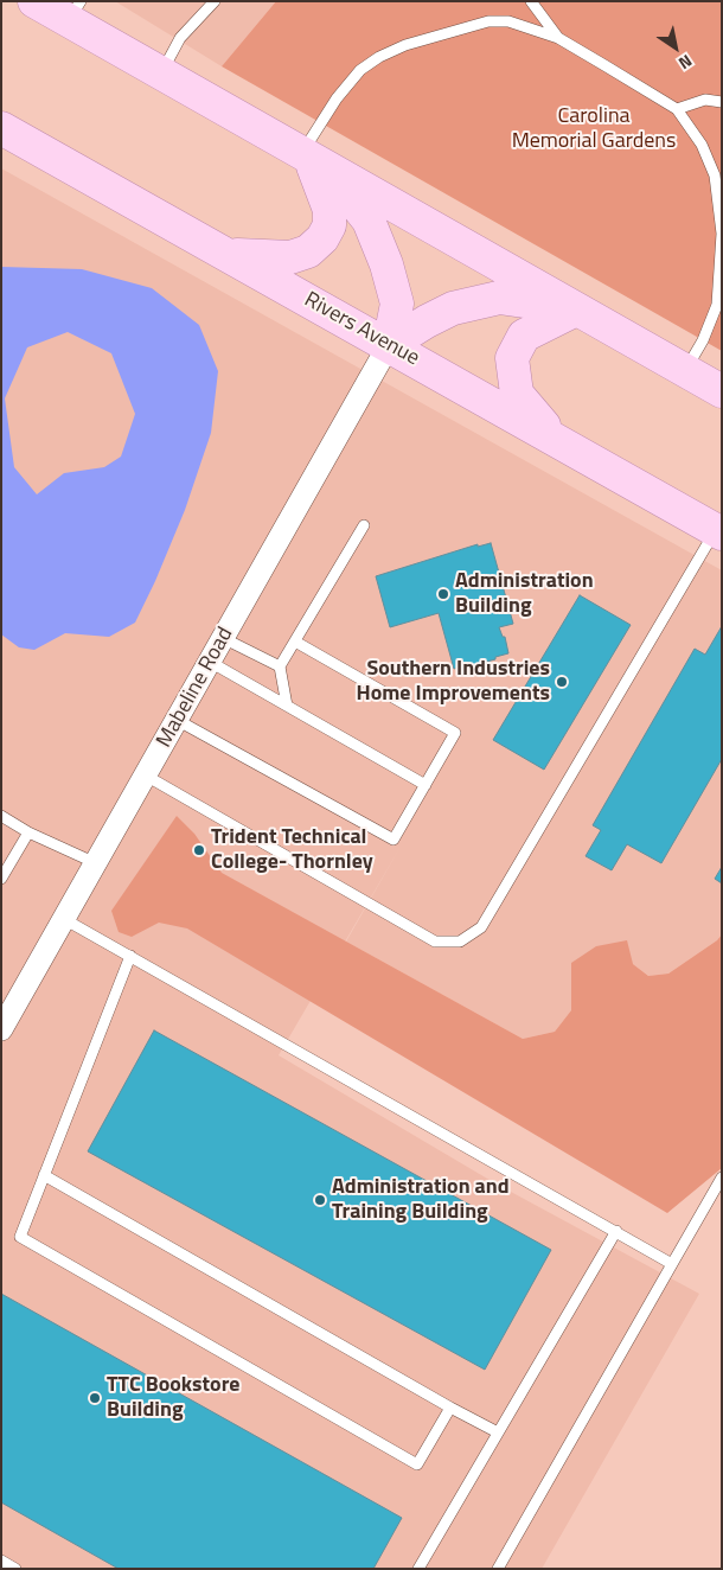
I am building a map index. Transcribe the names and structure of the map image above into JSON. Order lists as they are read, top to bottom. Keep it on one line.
{"streets":{"main road":["Rivers Avenue"],"street":["Mabeline Road"]},"crossings":[["Rivers Avenue","Mabeline Road"]],"parks":["Carolina Memorial Gardens"],"places":["Administration Building","Southern Industries Home Improvements","Trident Technical College- Thornley","Administration and Training Building","TTC Bookstore Building"],"north":"bottom right"}
